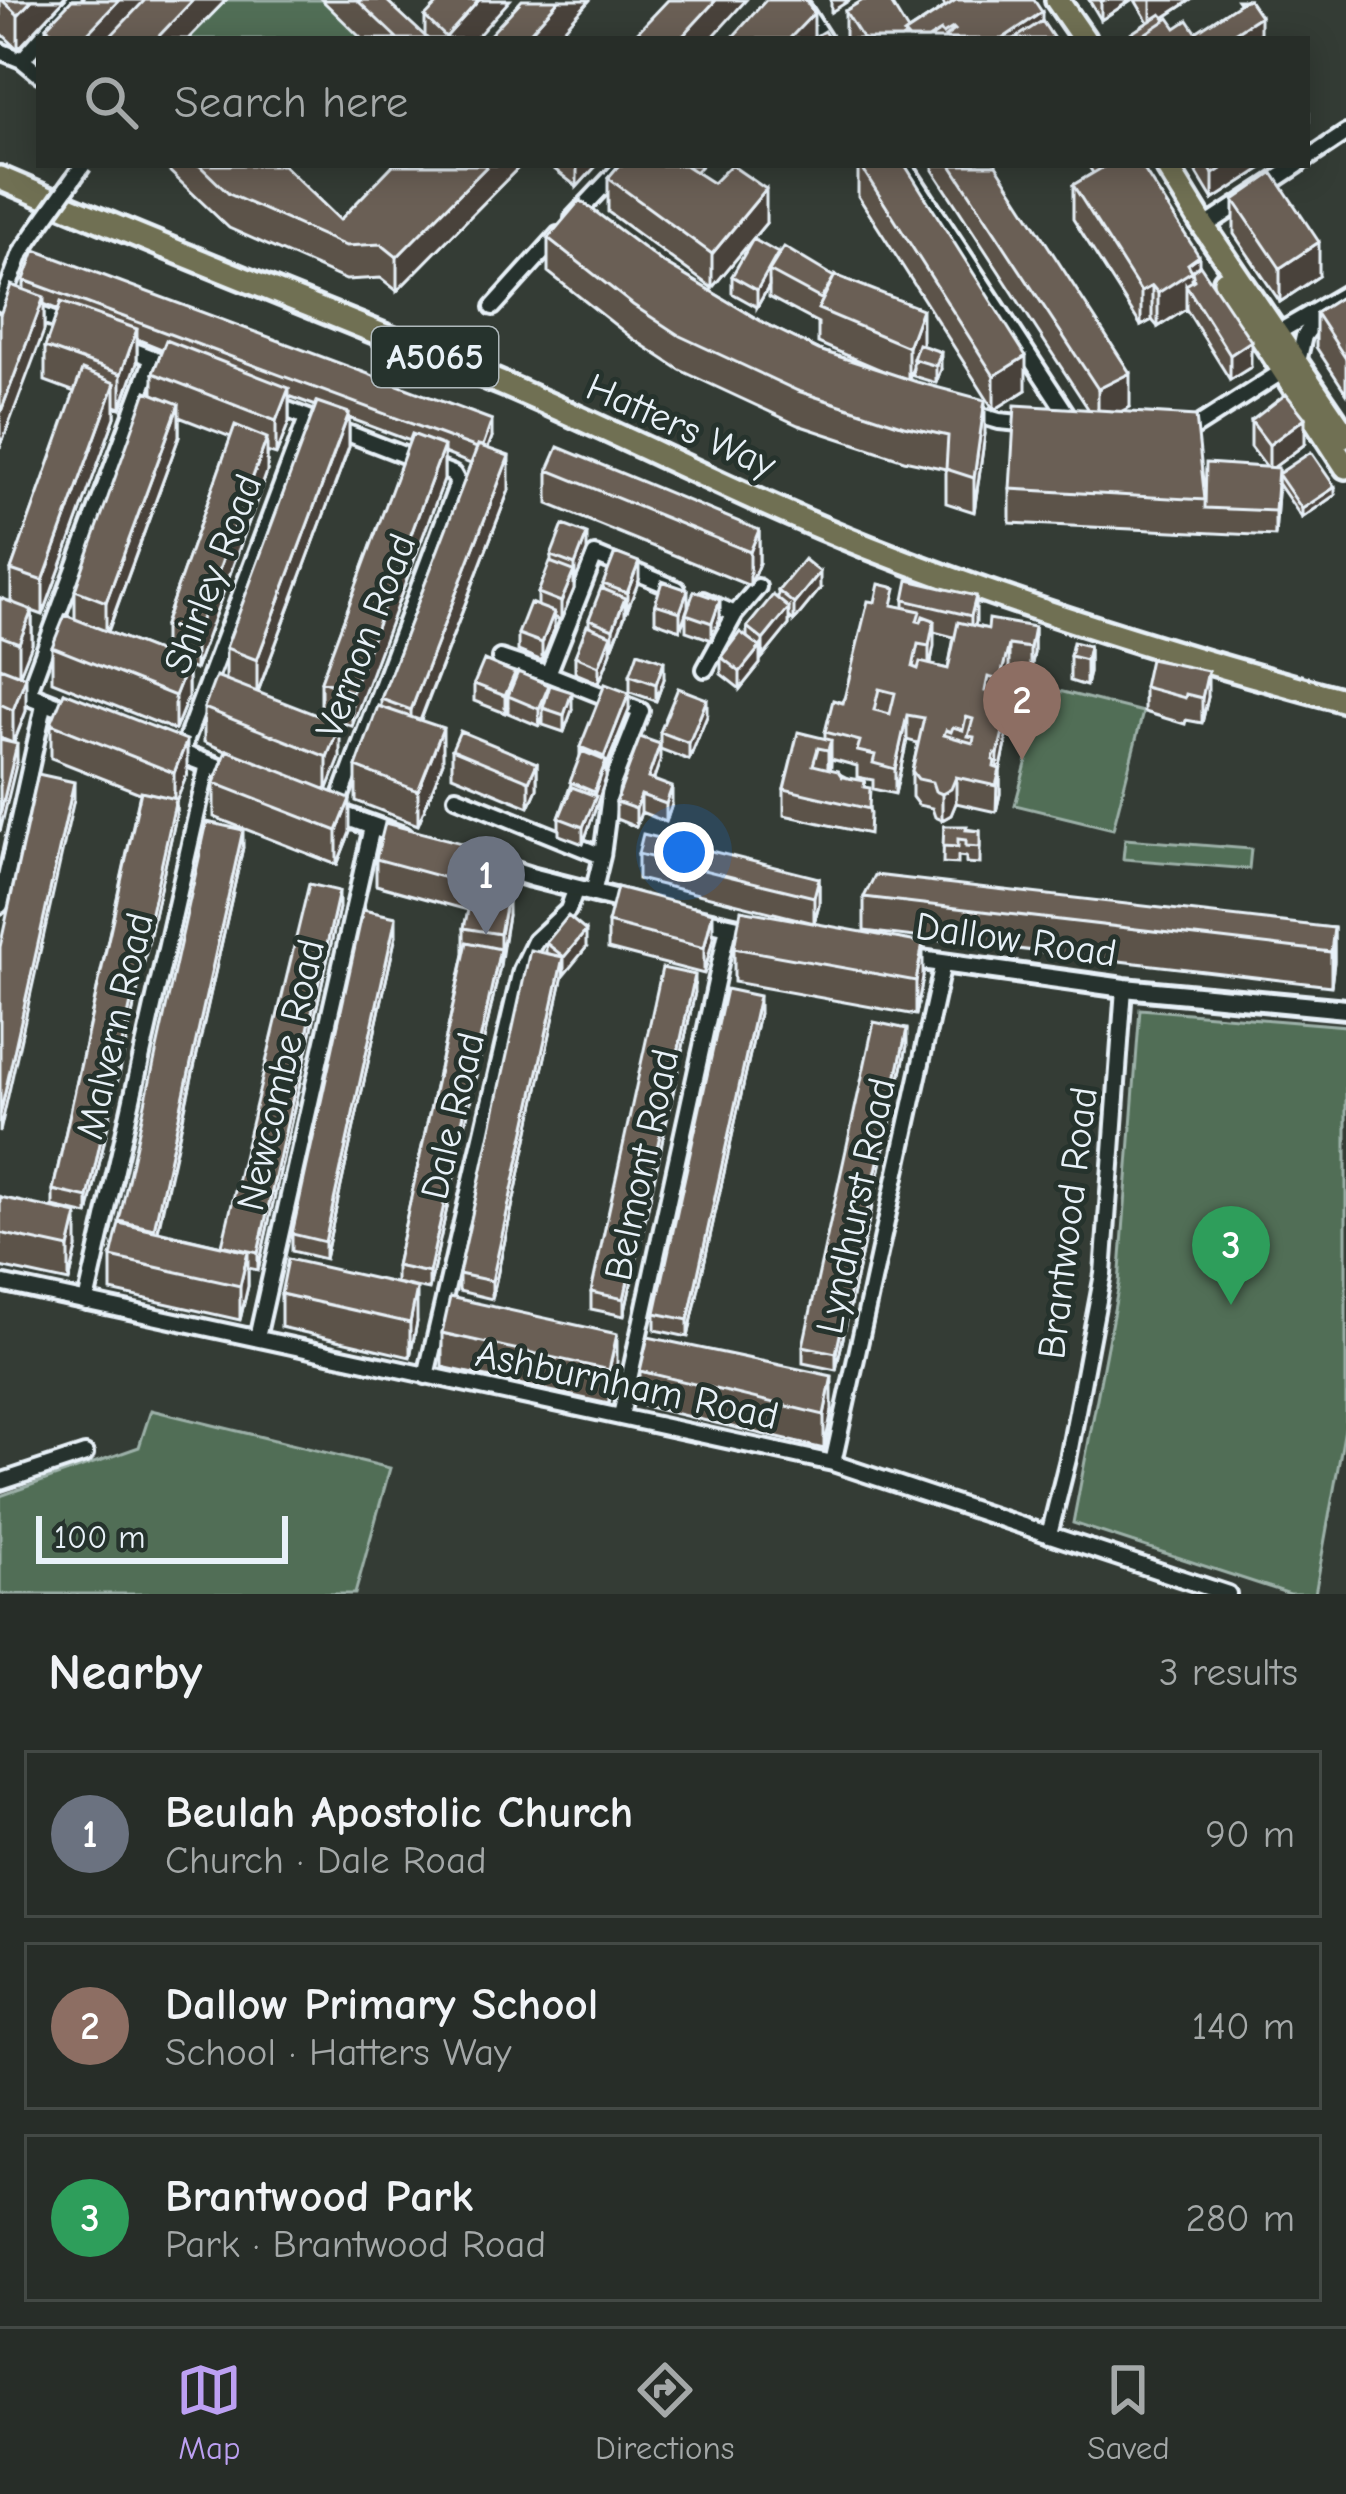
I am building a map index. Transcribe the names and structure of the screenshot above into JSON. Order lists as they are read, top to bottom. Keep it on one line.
{"streets":{"main road":["A5065","Hatters Way"],"street":["Shirley Road","Vernon Road","Dallow Road","Malvern Road","Newcombe Road","Dale Road","Belmont Road","Lyndhurst Road","Brantwood Road","Ashburnham Road"]},"crossings":[["Shirley Road","Vernon Road"],["Dallow Road","Lyndhurst Road"],["Dallow Road","Brantwood Road"],["Malvern Road","Ashburnham Road"],["Newcombe Road","Ashburnham Road"],["Dale Road","Ashburnham Road"],["Belmont Road","Ashburnham Road"],["Lyndhurst Road","Ashburnham Road"],["Brantwood Road","Ashburnham Road"]],"scale_bar":"100 m","page":{"search":"Search here","pins":["2","1","3"],"scale":"100 m","heading":["Nearby","3 results"],"list":[{"mark":"1","name":"Beulah Apostolic Church","note":"Church · Dale Road","value":"90 m"},{"mark":"2","name":"Dallow Primary School","note":"School · Hatters Way","value":"140 m"},{"mark":"3","name":"Brantwood Park","note":"Park · Brantwood Road","value":"280 m"}],"nav":["Map","Directions","Saved"]}}
